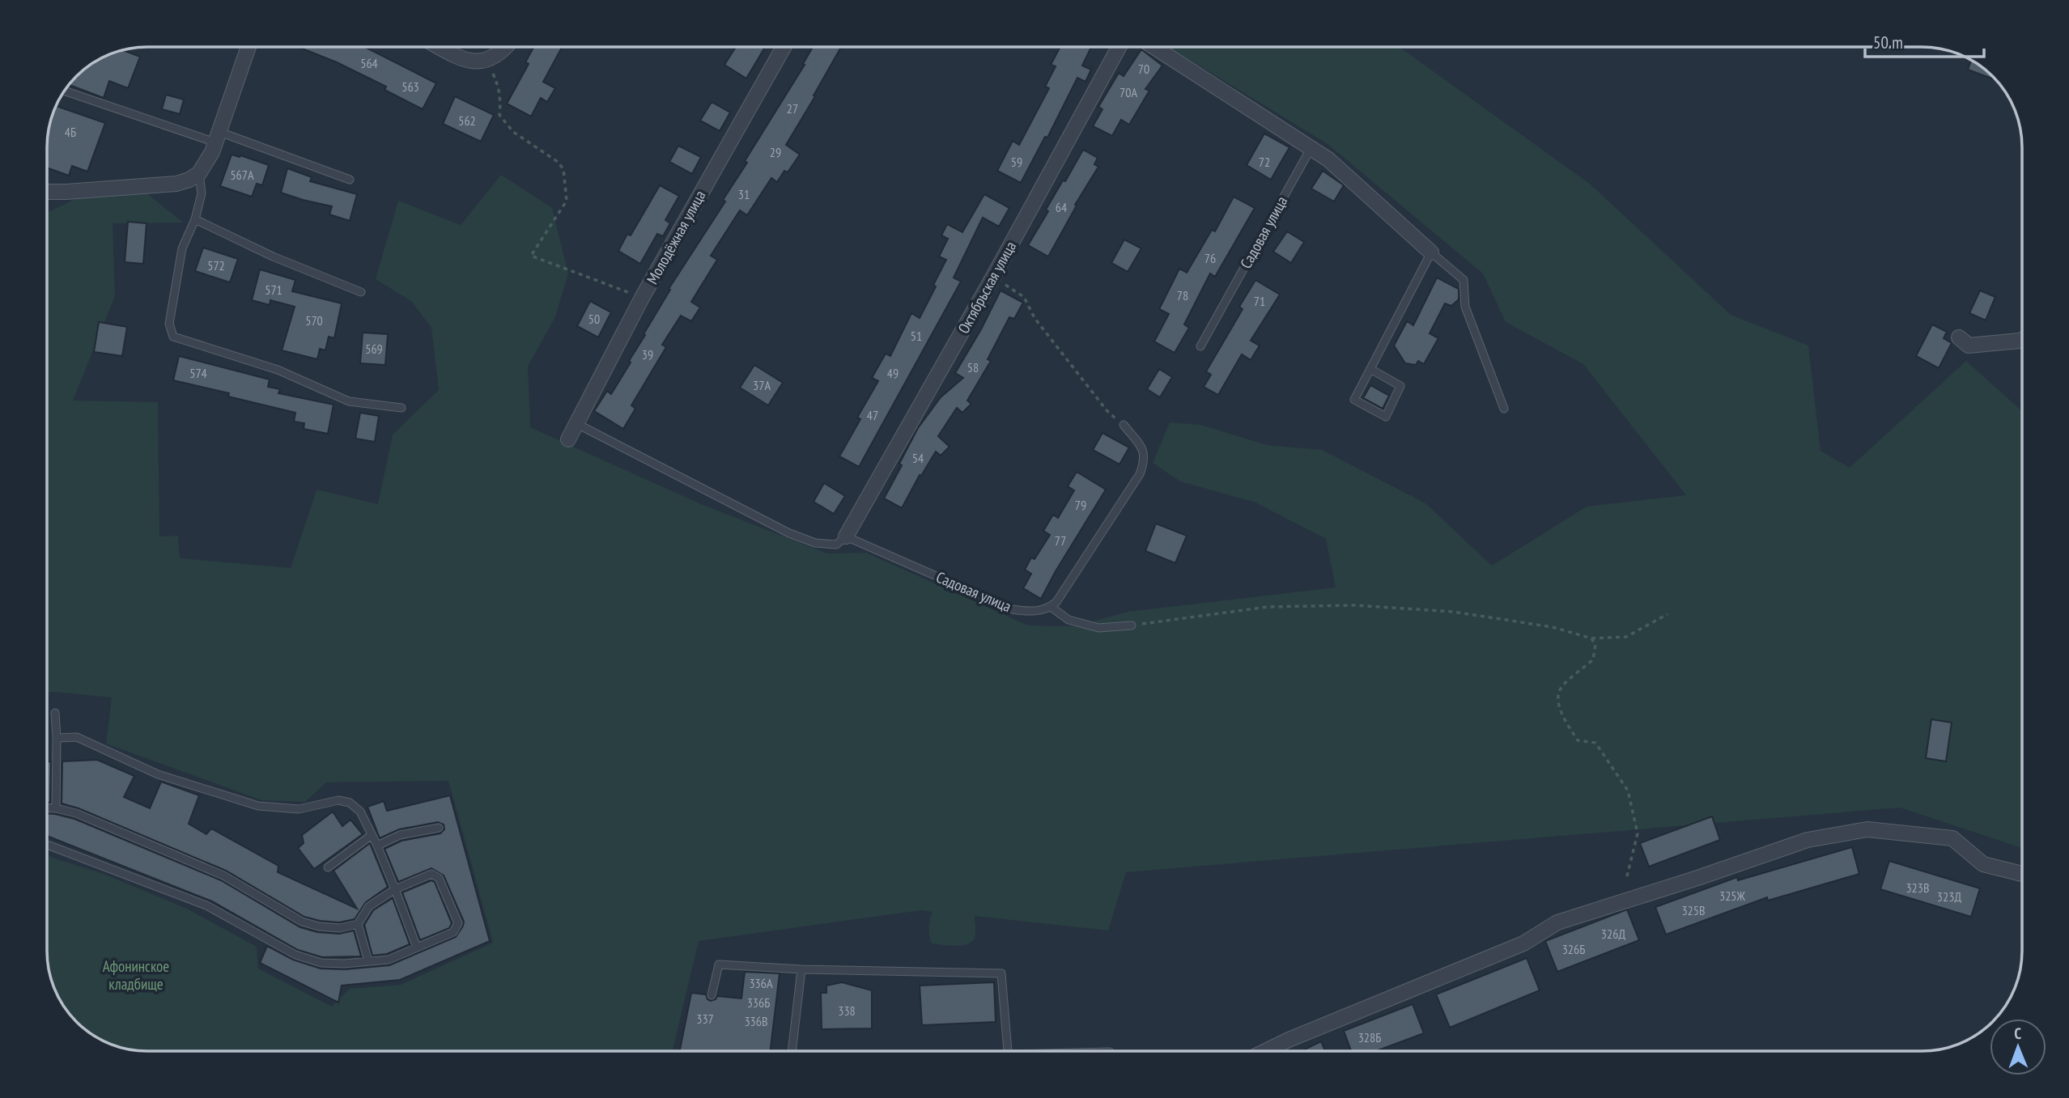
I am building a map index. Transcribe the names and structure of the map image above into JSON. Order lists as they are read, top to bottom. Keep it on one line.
{"streets":{"street":["Молодёжная улица","Октябрьская улица"],"lane":["Садовая улица"]},"crossings":[["Садовая улица","Октябрьская улица"]],"parks":["Афонинское кладбище"],"house_numbers":["564","70","563","70А","27","562","4Б","29","59","72","567А","31","64","76","572","571","78","71","50","570","51","569","39","58","574","49","37А","47","54","79","77","323В","325Ж","323Д","325В","326Д","326Б","336А","336Б","338","337","336В","328Б"],"scale_bar":"50 m","north":"top"}
